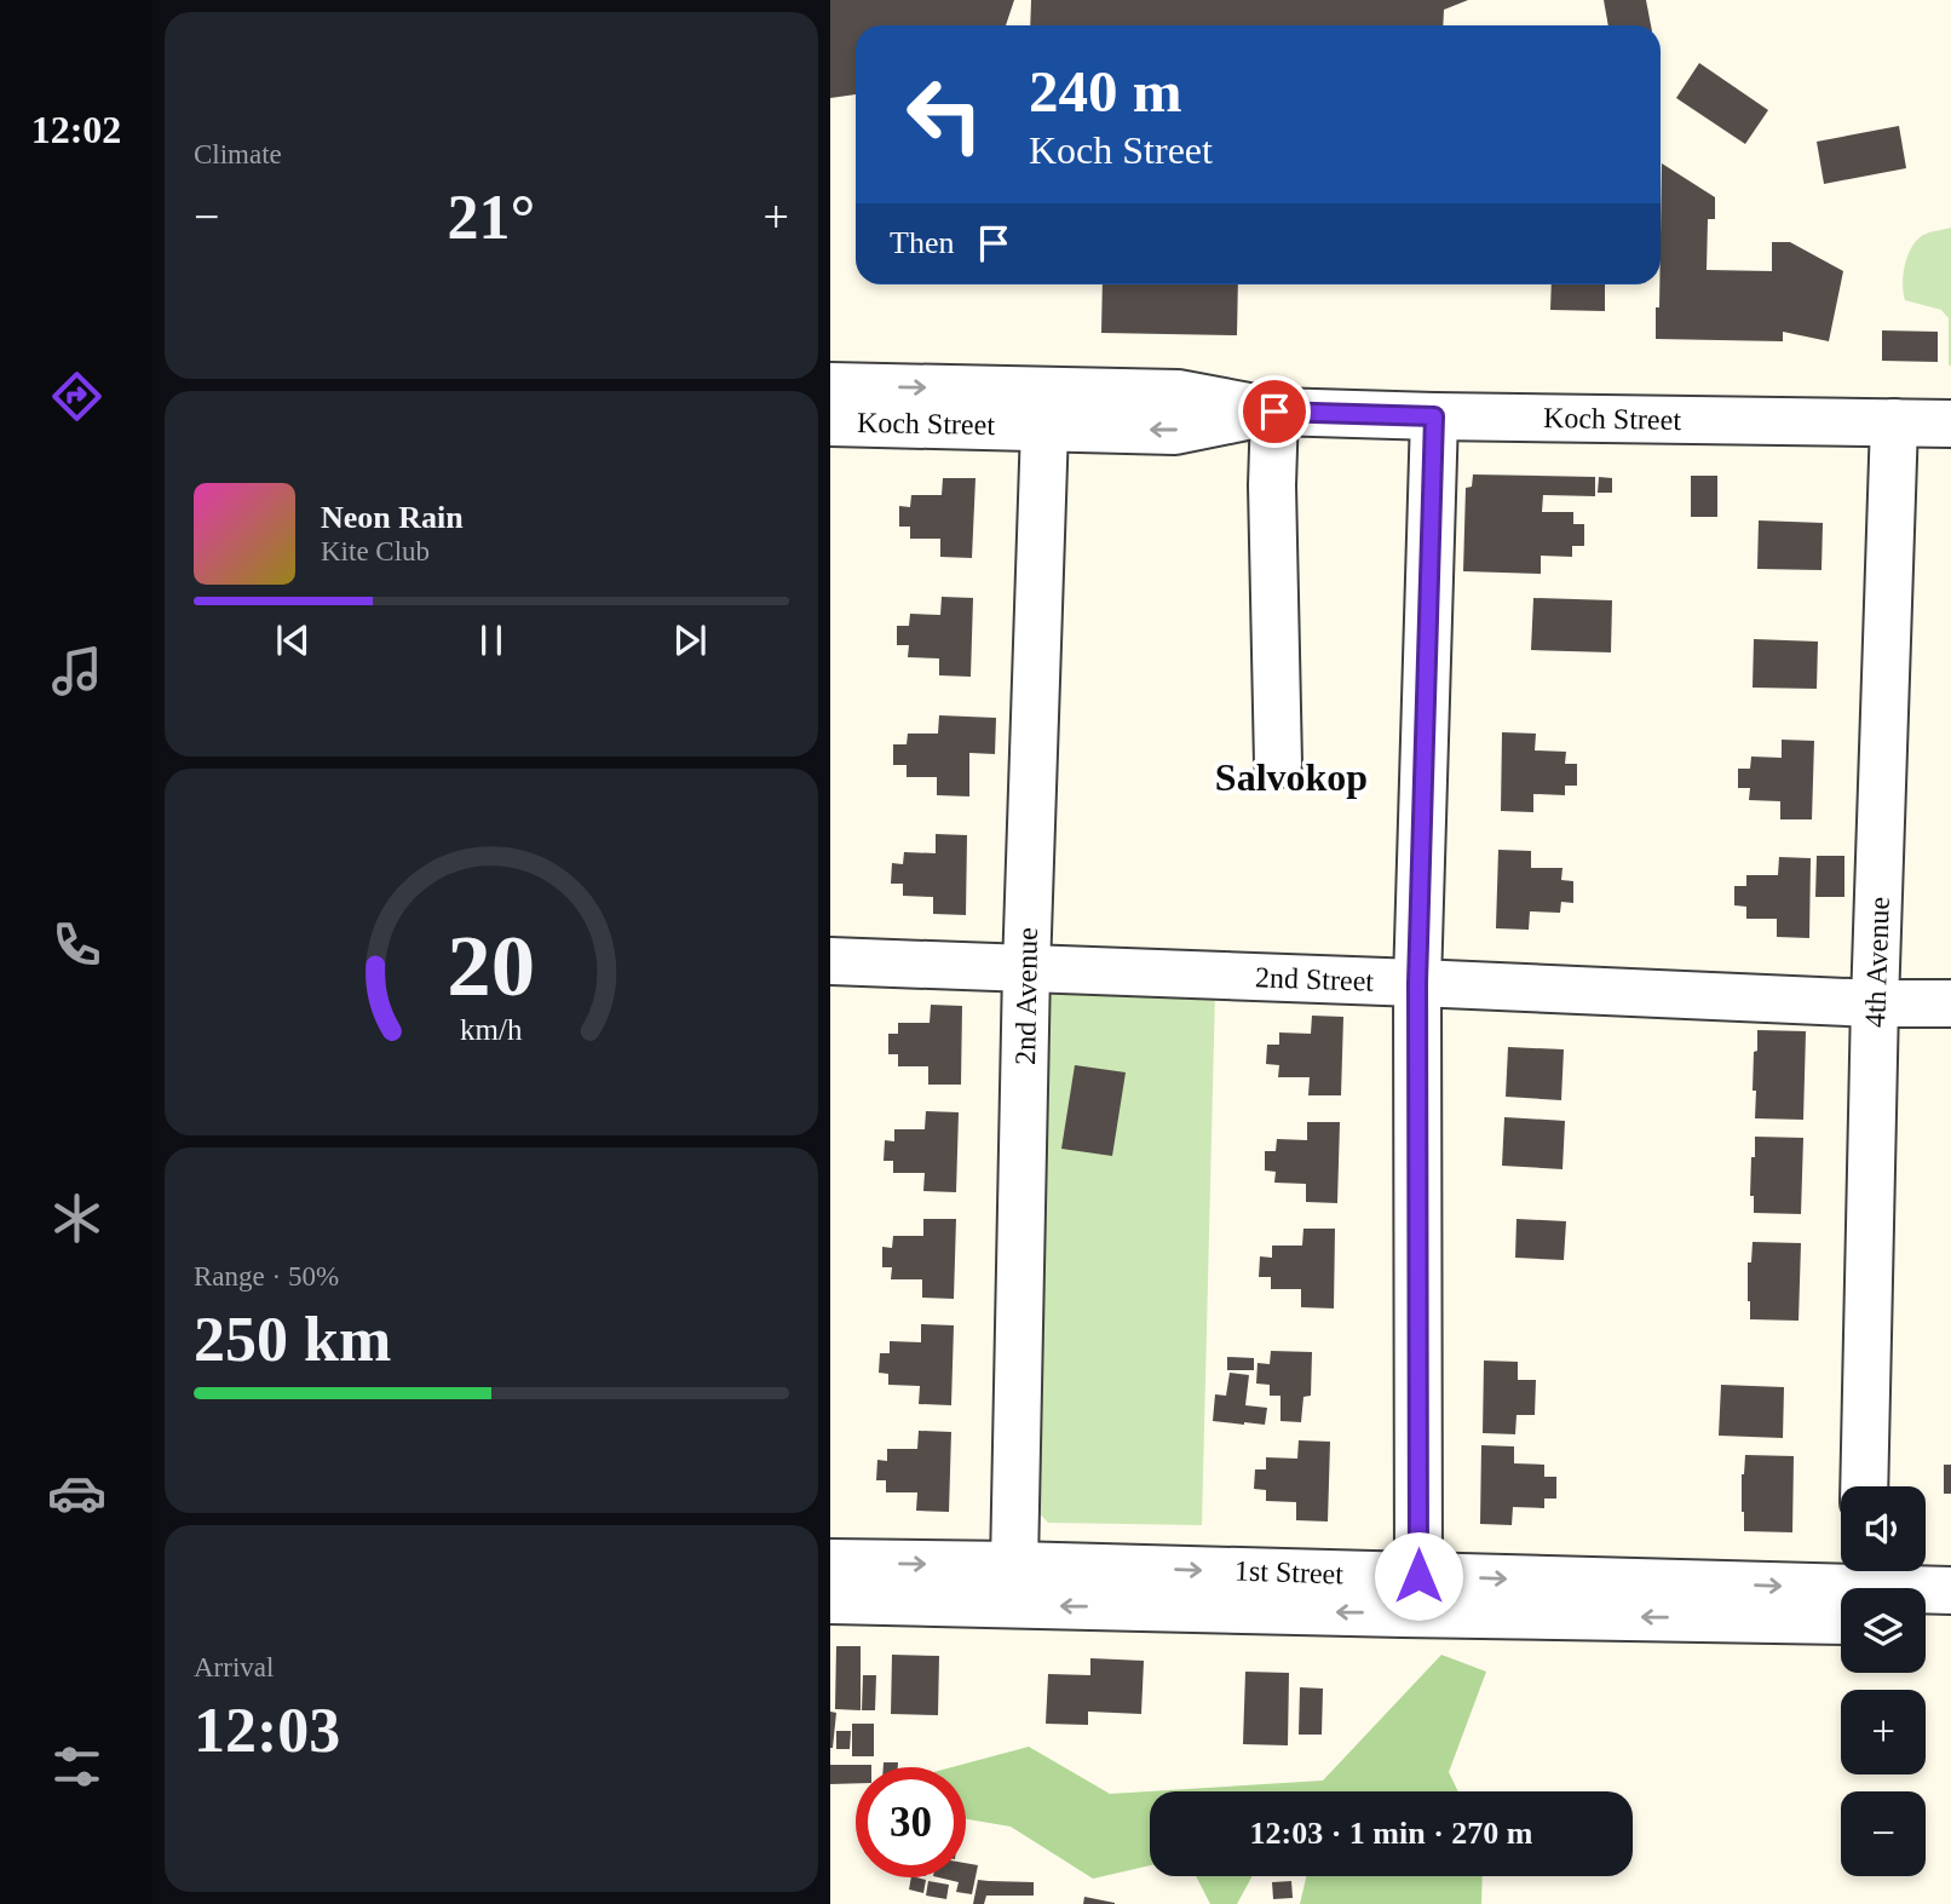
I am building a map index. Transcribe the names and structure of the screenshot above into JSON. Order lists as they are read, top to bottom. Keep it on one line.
{"streets":{"street":["Koch Street","4th Avenue","2nd Street","2nd Avenue","1st Street"]},"crossings":[["Koch Street","4th Avenue"],["Koch Street","2nd Avenue"],["4th Avenue","2nd Street"],["2nd Street","2nd Avenue"],["2nd Avenue","1st Street"]],"districts":["Salvokop"],"page":{"tabs":"12:02","tile":["Climate",["Range · 50%","250 km"],["Arrival","12:03"]],"turn":["240 m","Koch Street"],"heat":["−","21°","+"],"then":"Then","song":["Neon Rain","Kite Club"],"map_buttons":["+","−"],"limit":"30","trip":"12:03 · 1 min · 270 m","gauge":["20","km/h"]}}
